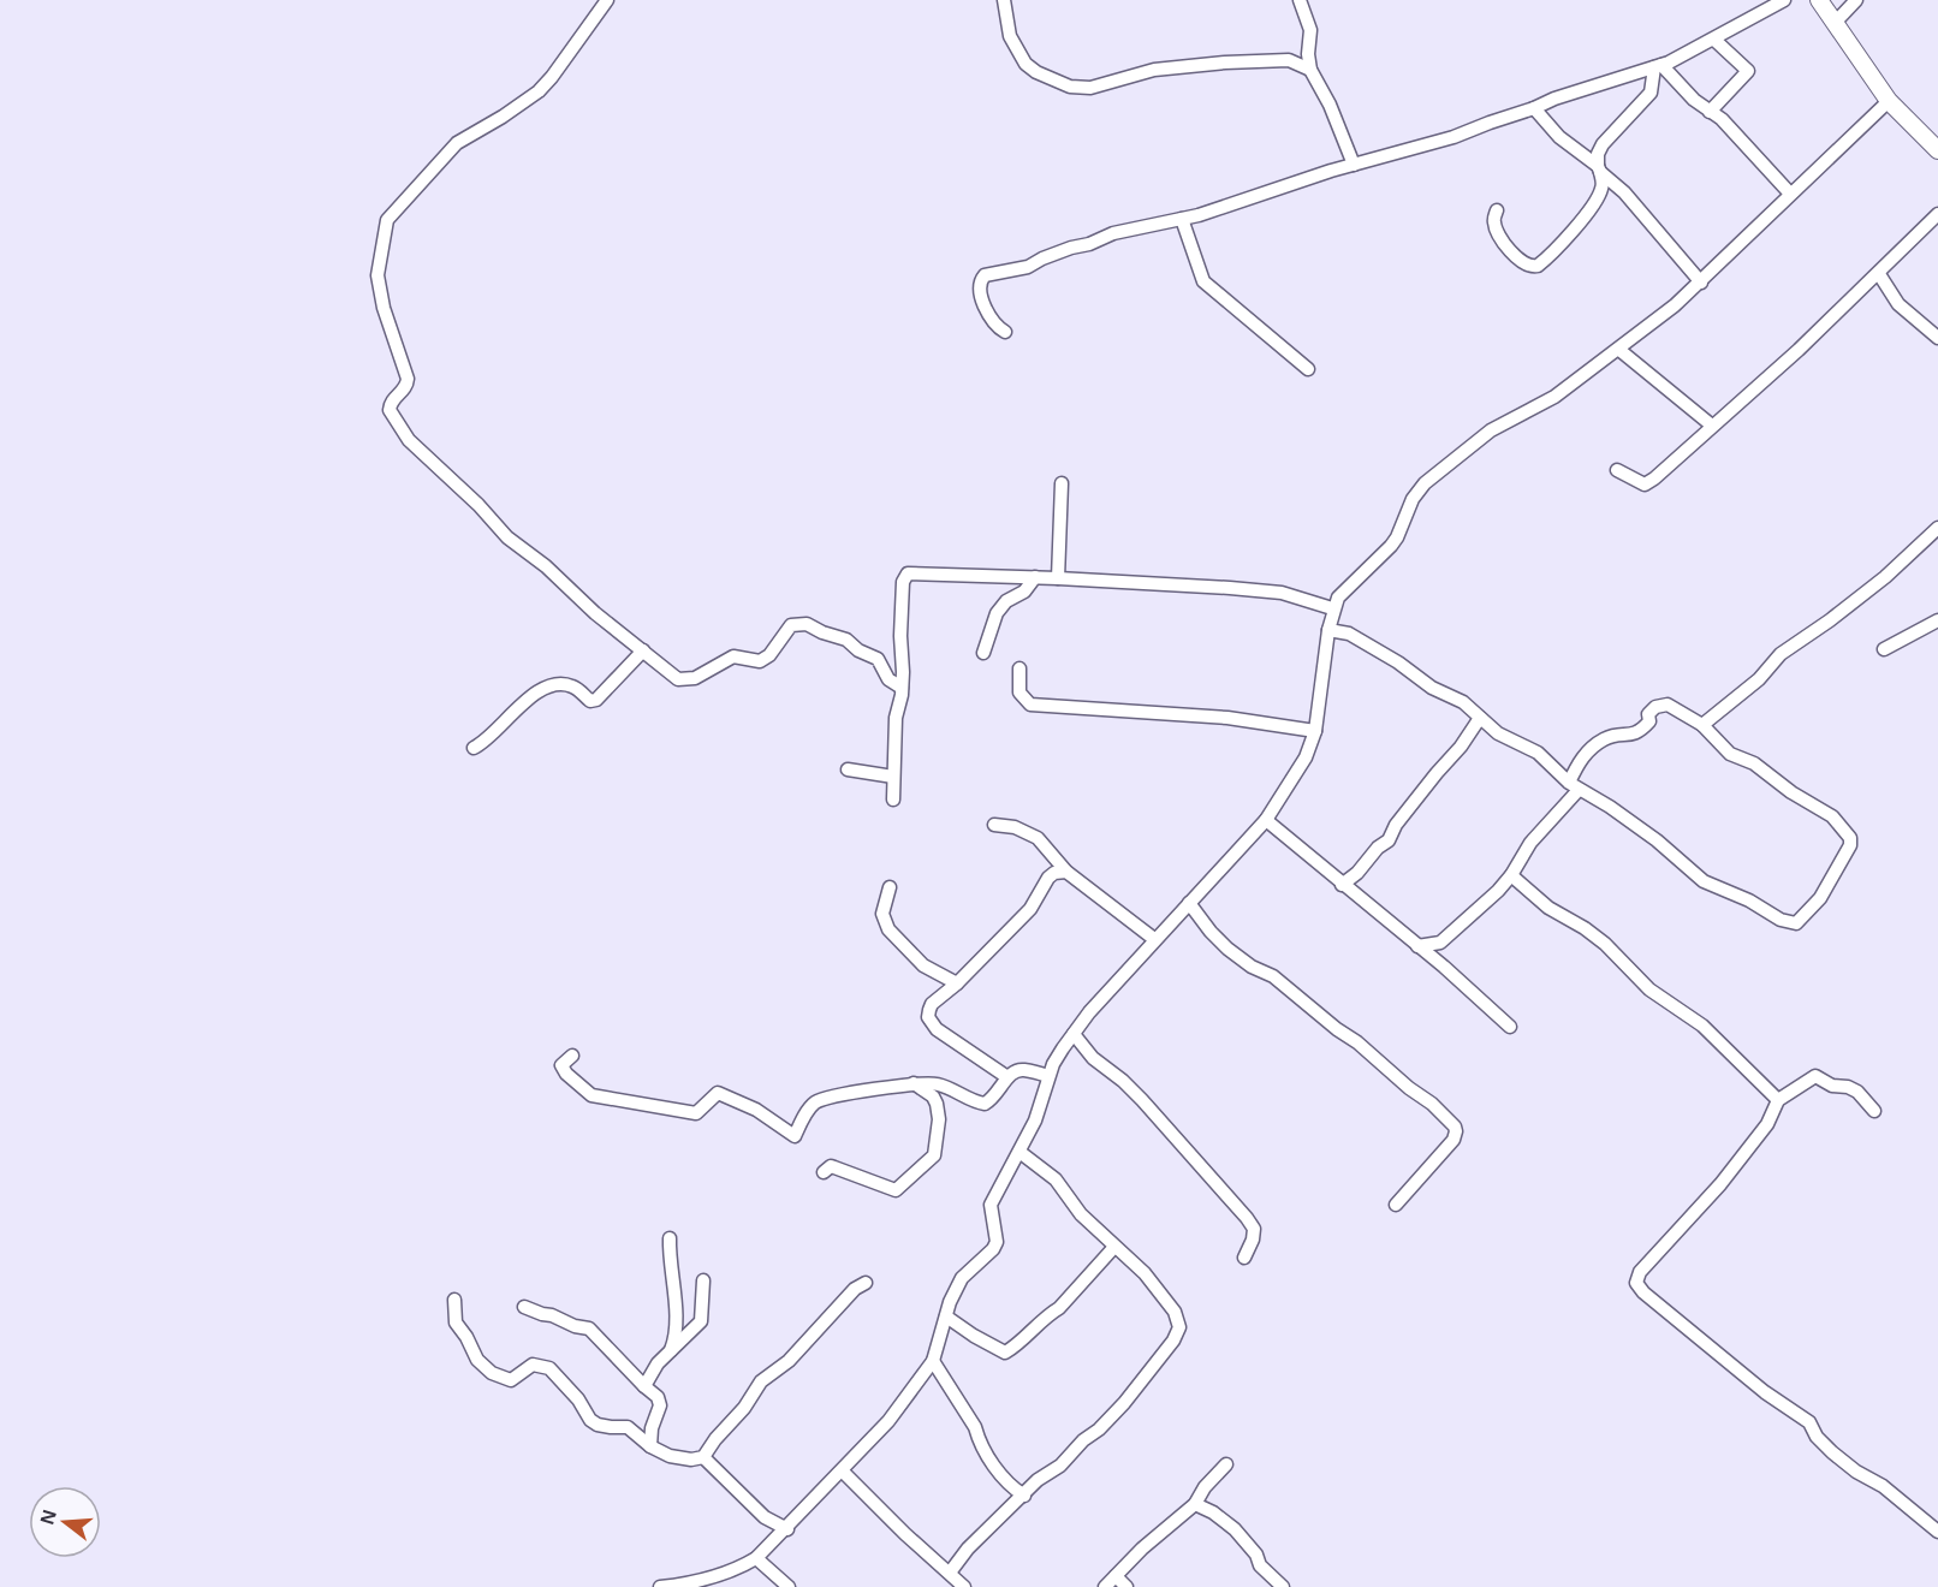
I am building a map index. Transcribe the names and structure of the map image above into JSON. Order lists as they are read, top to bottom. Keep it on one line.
{"north":"left"}
